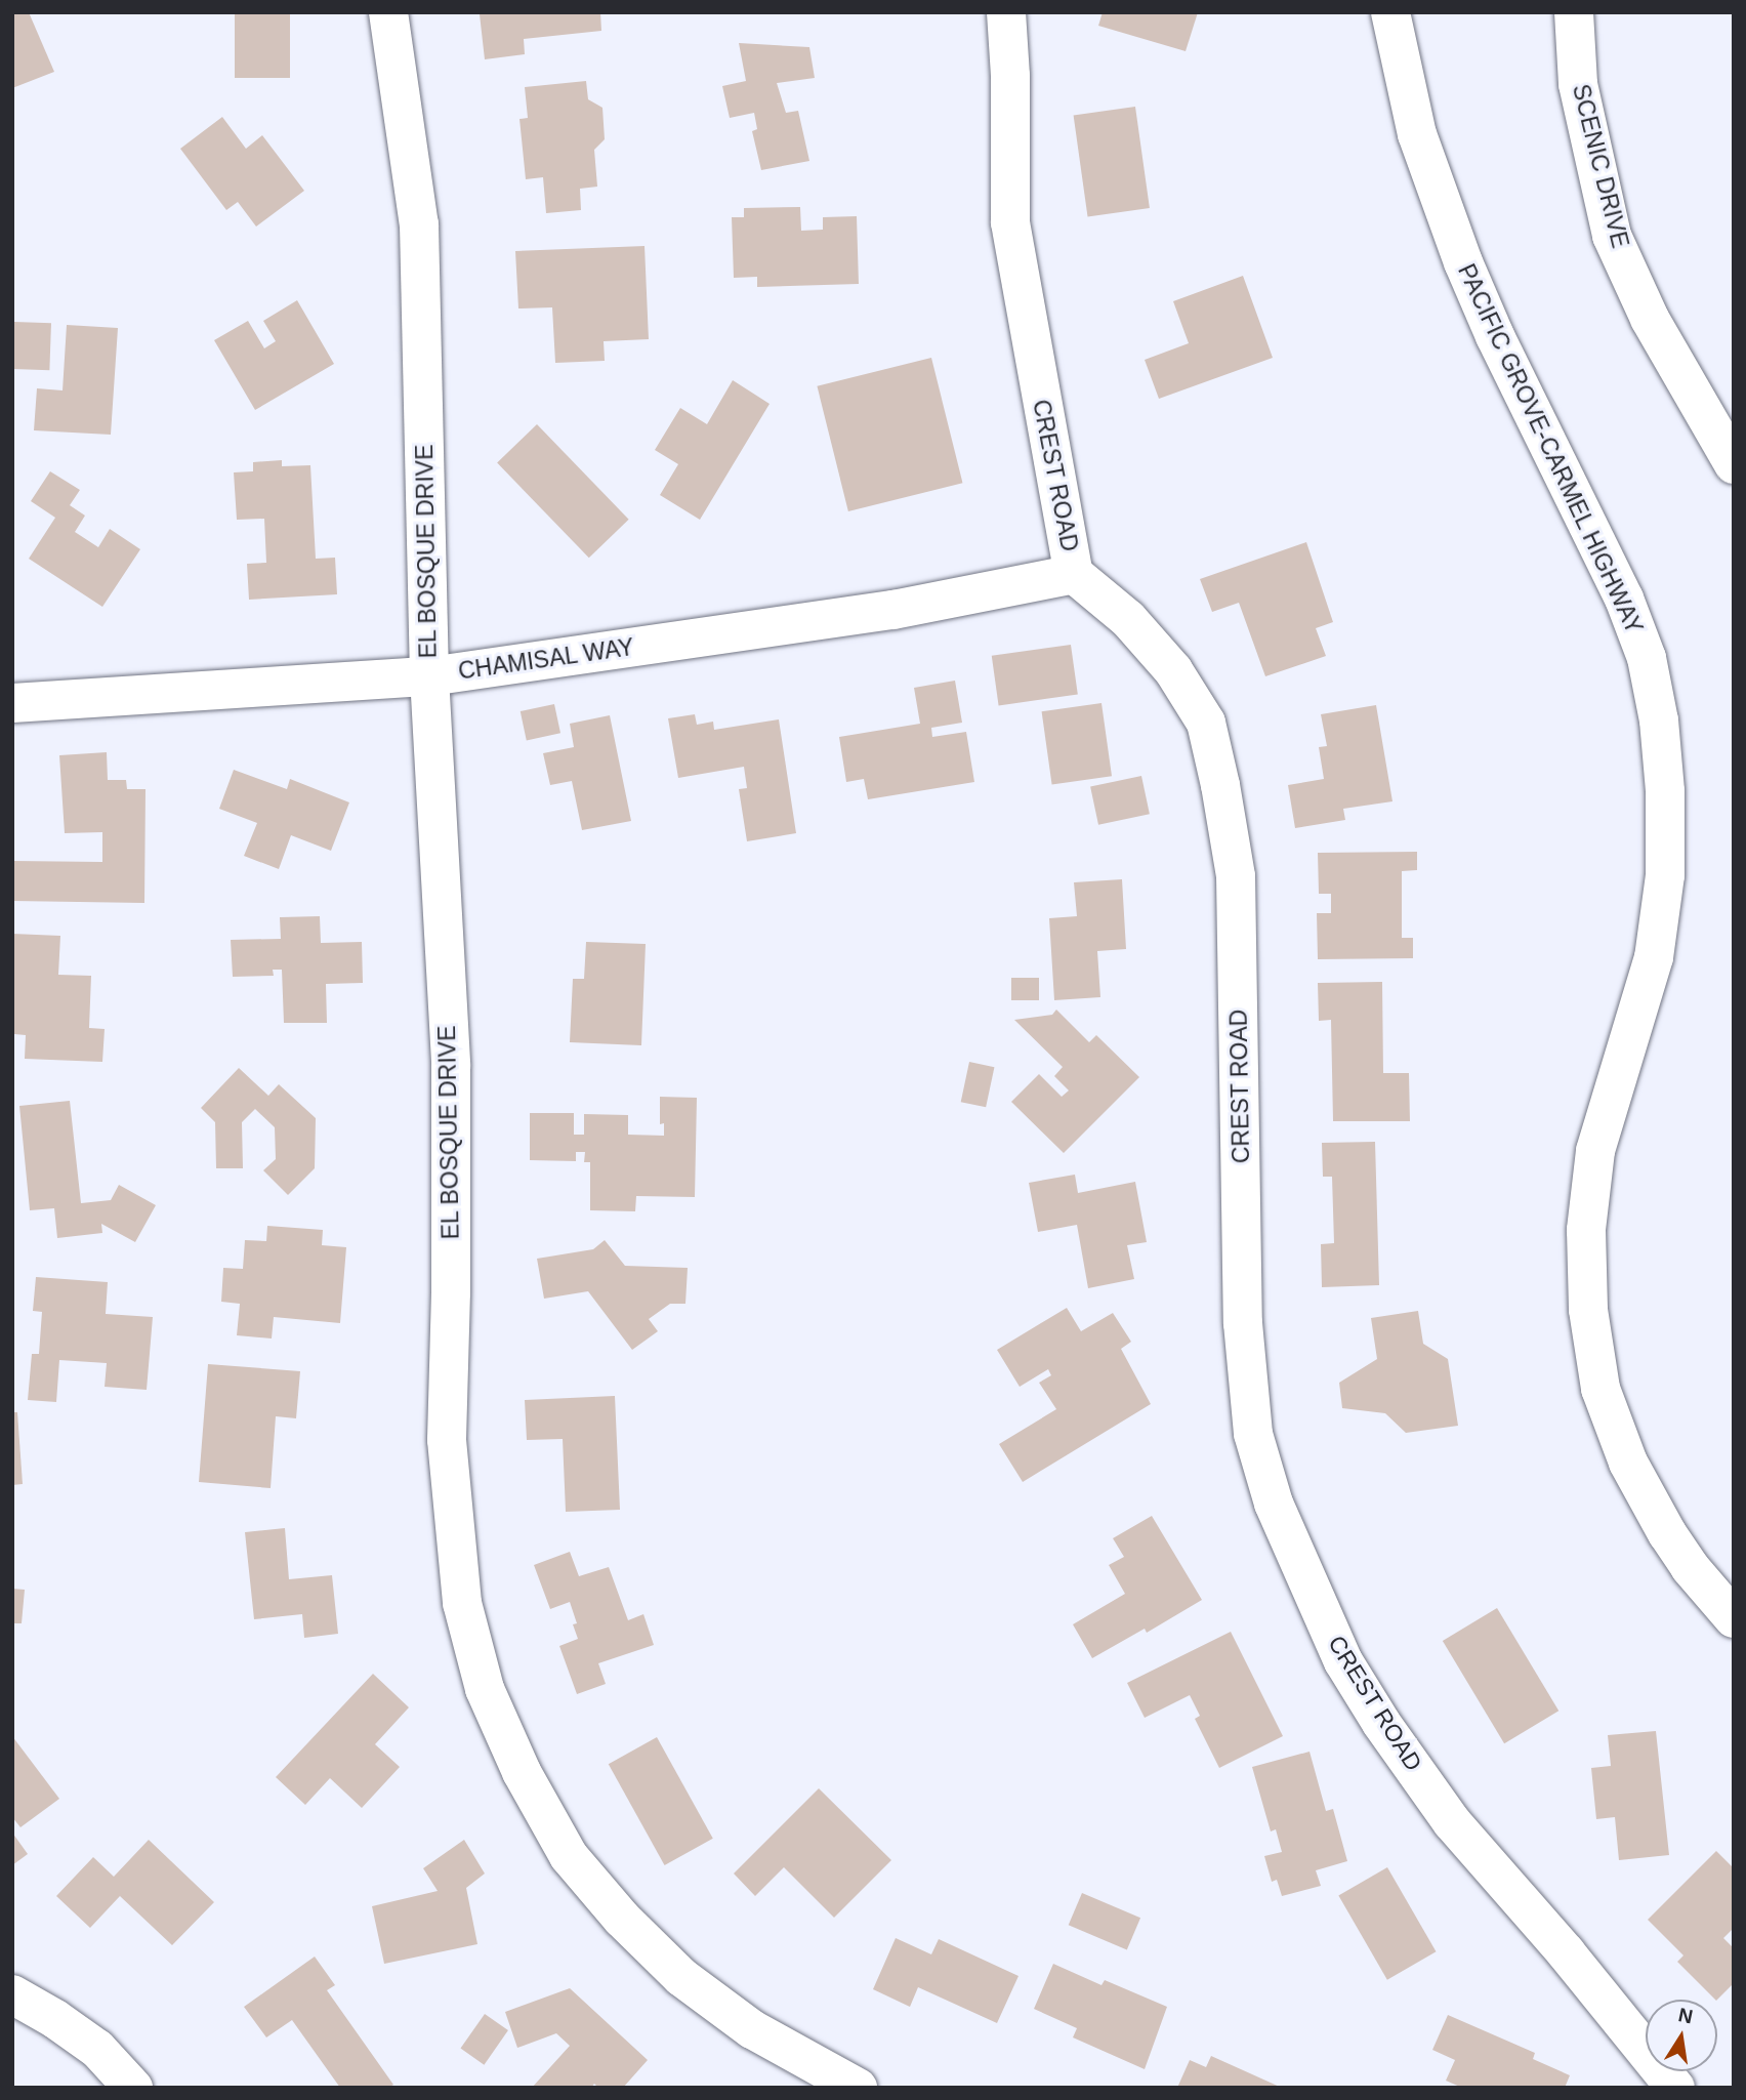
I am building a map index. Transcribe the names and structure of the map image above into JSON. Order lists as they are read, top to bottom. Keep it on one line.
{"streets":{"street":["SCENIC DRIVE","PACIFIC GROVE-CARMEL HIGHWAY","CREST ROAD","EL BOSQUE DRIVE","CHAMISAL WAY"]},"crossings":[["CREST ROAD","CHAMISAL WAY"],["EL BOSQUE DRIVE","CHAMISAL WAY"]],"north":"top"}
